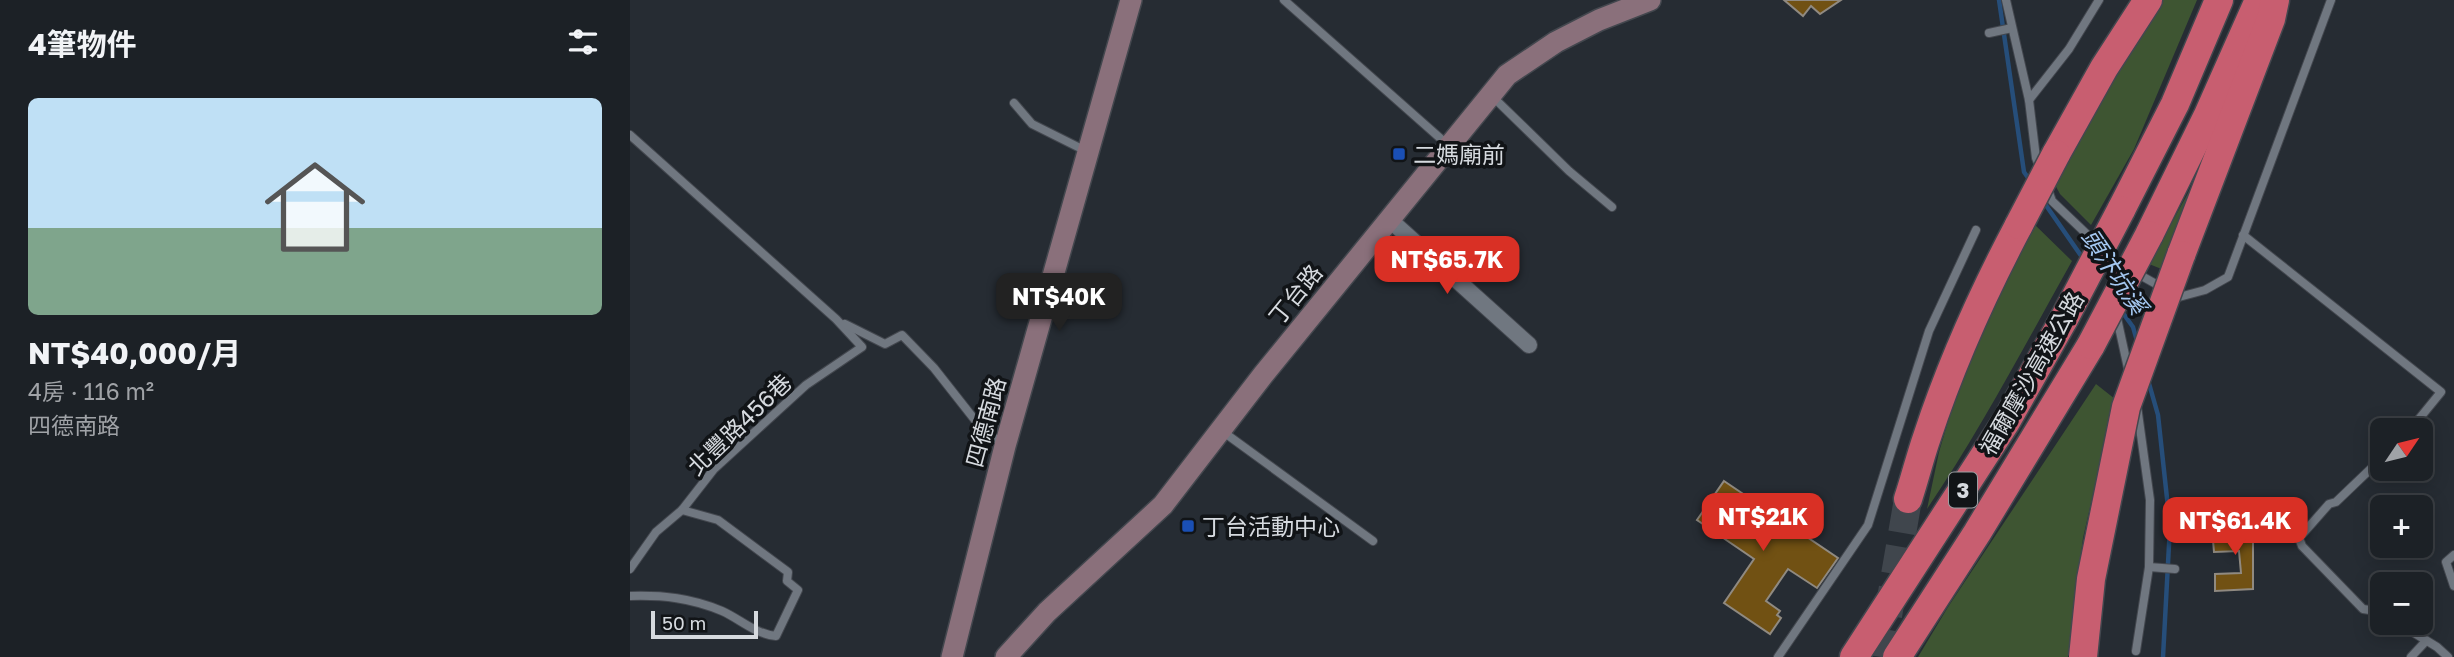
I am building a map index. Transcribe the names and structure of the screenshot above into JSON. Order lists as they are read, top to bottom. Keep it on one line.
{"streets":{"highway":["福爾摩沙高速公路","3"],"street":["丁台路","四德南路"],"lane":["北豐路456巷"]},"crossings":[["四德南路","北豐路456巷"]],"water":["頭汴坑溪"],"places":{"transit":["二媽廟前","丁台活動中心"]},"scale_bar":"50 m","north":"top right","page":{"heading":"4筆物件","list":[{"name":"NT$40,000/月","note":"4房 · 116 m² · 四德南路"}],"price":["NT$65.7K","NT$40K","NT$21K","NT$61.4K"],"map_buttons":["+","−"],"scale":"50 m"}}
